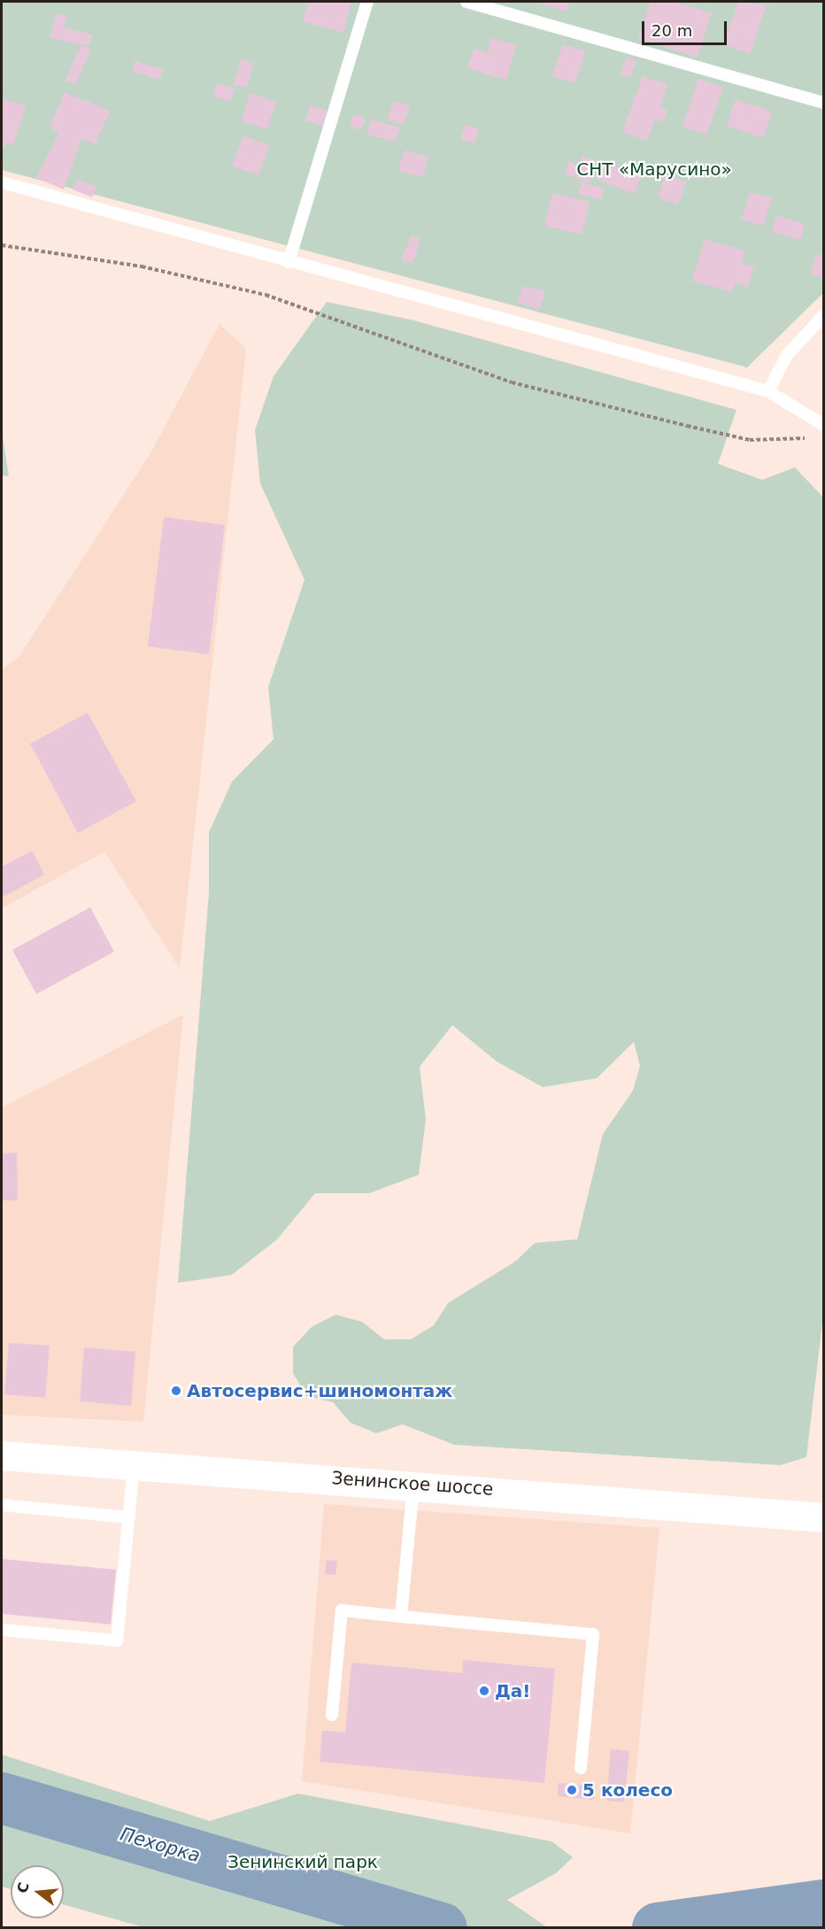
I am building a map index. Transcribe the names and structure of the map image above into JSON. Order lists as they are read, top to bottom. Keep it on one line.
{"streets":{"main road":["Зенинское шоссе"]},"water":["Пехорка"],"parks":["СНТ «Марусино»","Зенинский парк"],"places":["Автосервис+шиномонтаж","Да!","5 колесо"],"scale_bar":"20 m","north":"left"}
